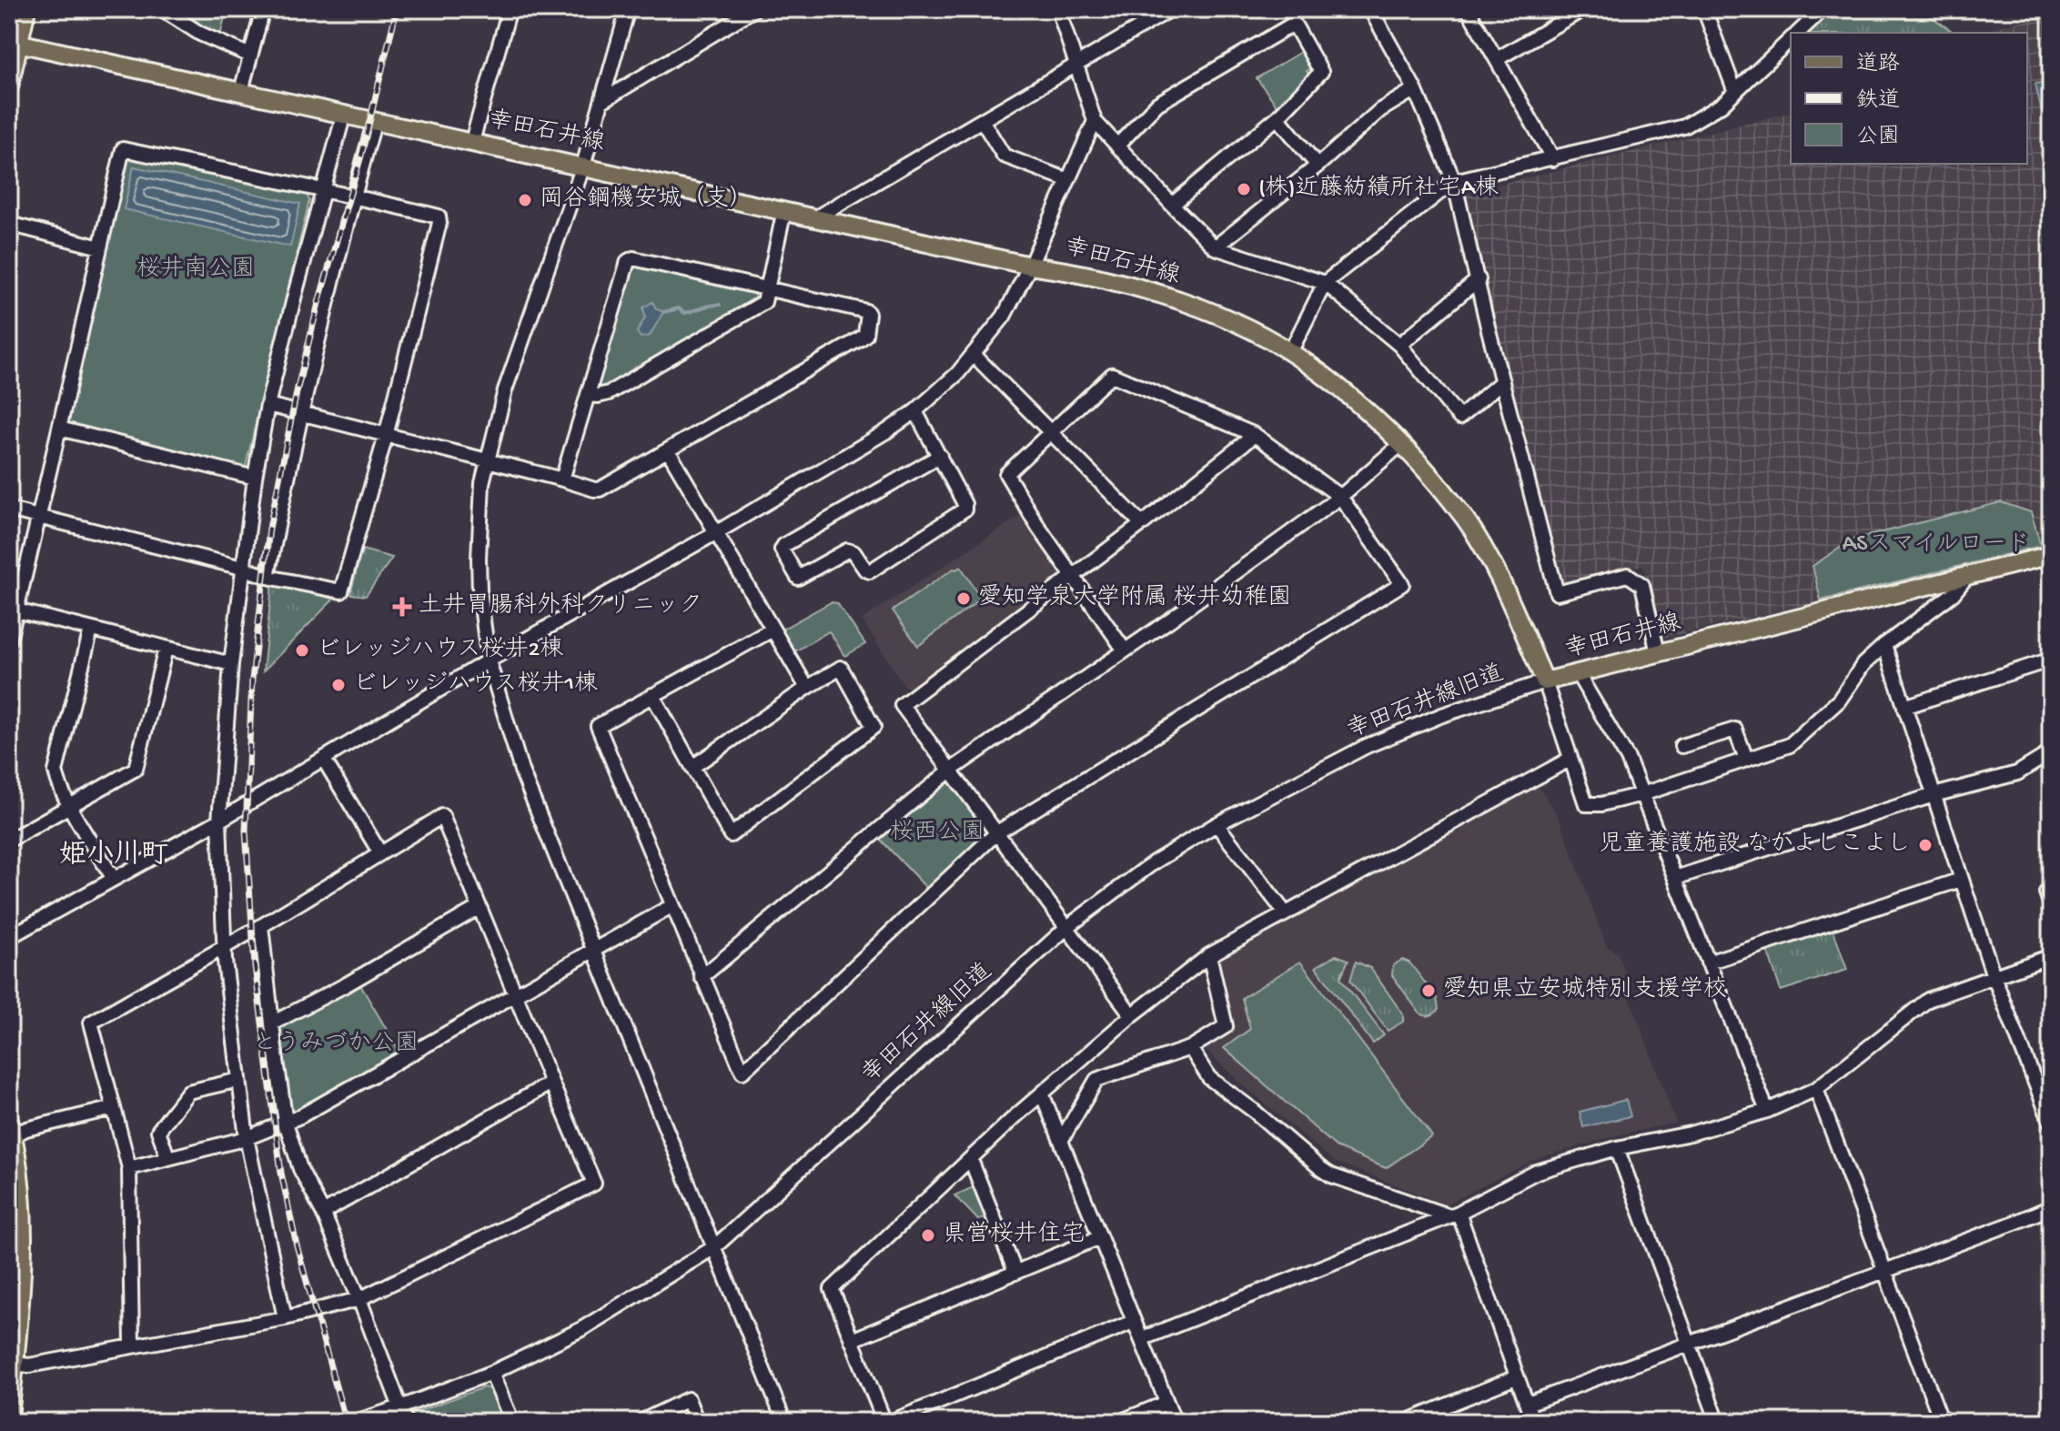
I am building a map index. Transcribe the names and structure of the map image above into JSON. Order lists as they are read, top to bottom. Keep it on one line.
{"streets":{"main road":["幸田石井線"],"street":["幸田石井線旧道"]},"crossings":[["幸田石井線","幸田石井線旧道"]],"districts":["姫小川町"],"parks":["桜井南公園","ASスマイルロード","桜西公園","とうみづか公園"],"places":{"other":["(株)近藤紡績所社宅A棟","岡谷鋼機安城（支）","愛知学泉大学附属 桜井幼稚園","ビレッジハウス桜井2棟","ビレッジハウス桜井1棟","児童養護施設 なかよしこよし","愛知県立安城特別支援学校","県営桜井住宅"],"health":["土井胃腸科外科クリニック"]},"legend":["道路","鉄道","公園"]}
